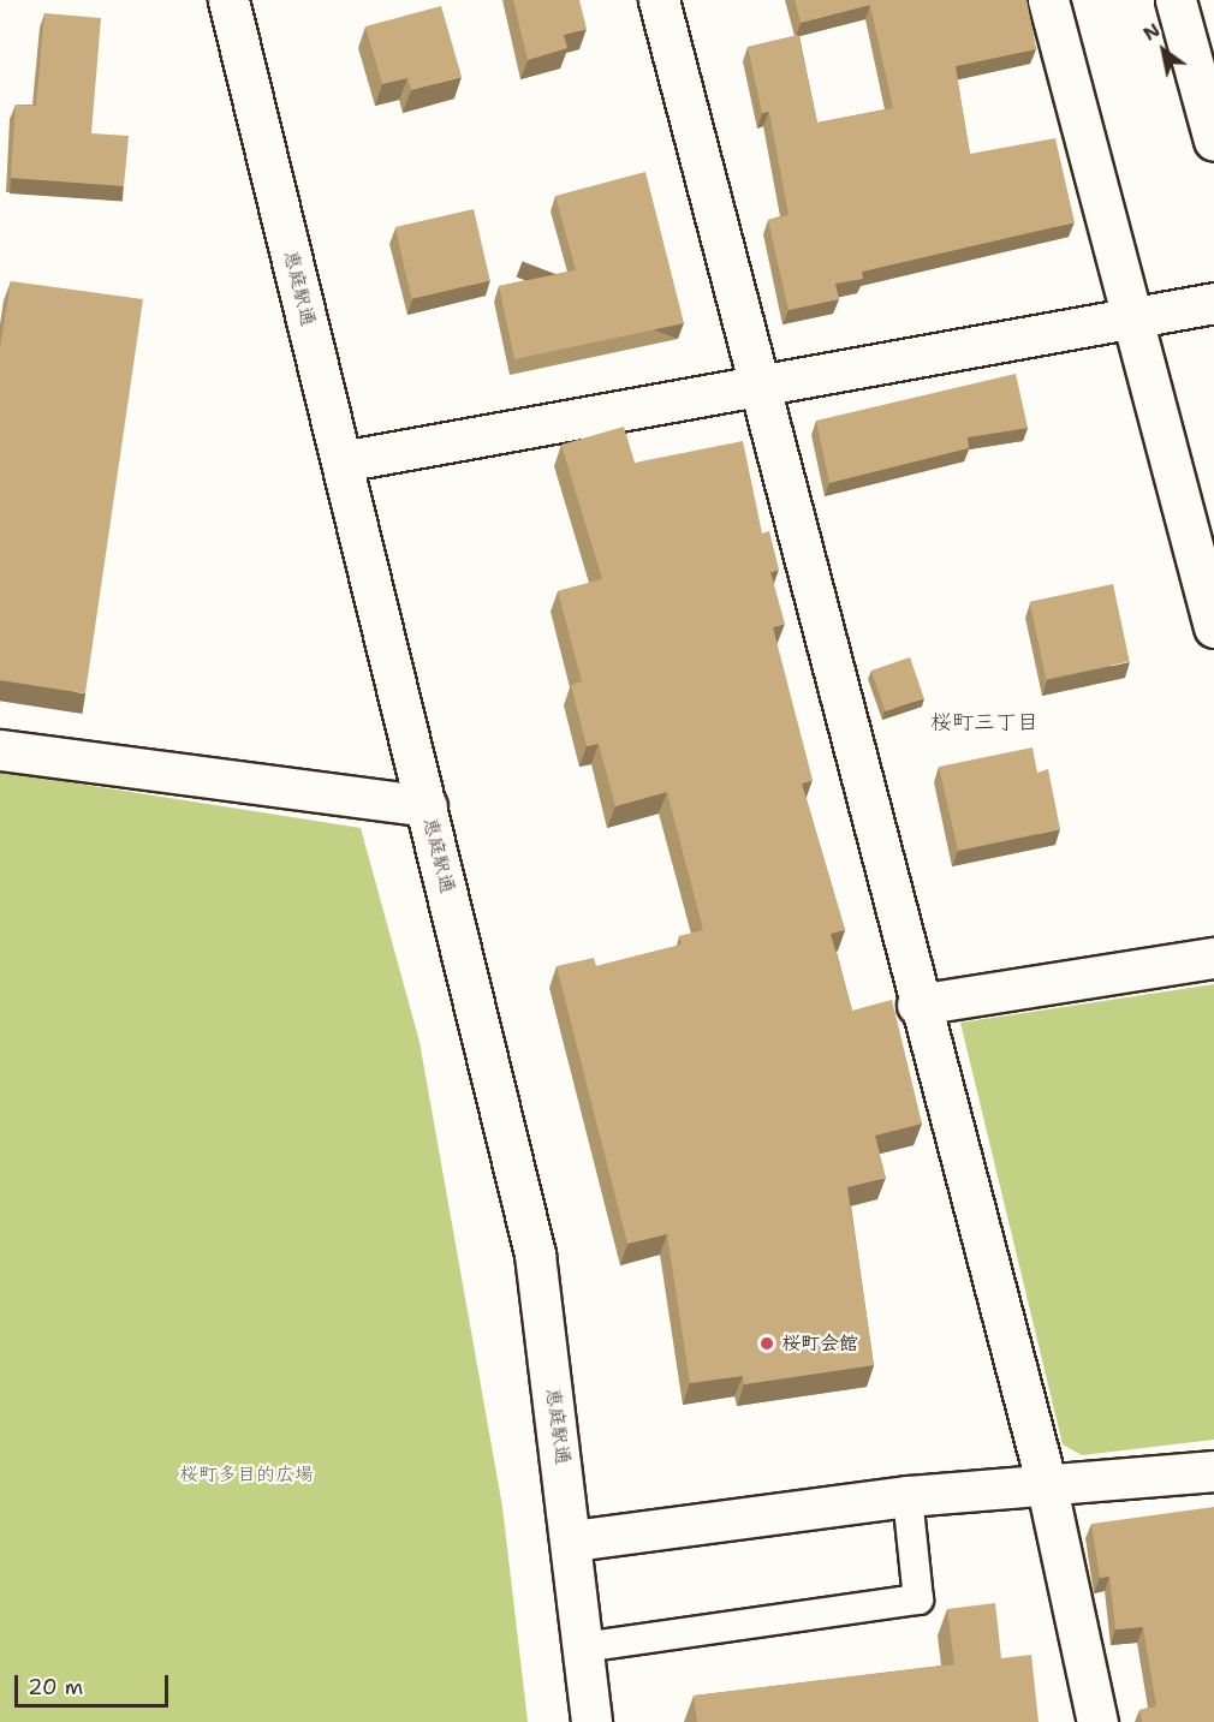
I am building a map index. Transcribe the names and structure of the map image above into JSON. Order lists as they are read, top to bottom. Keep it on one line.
{"streets":{"street":["恵庭駅通"]},"districts":["桜町三丁目"],"parks":["桜町多目的広場"],"places":["桜町会館"],"scale_bar":"20 m","north":"top left"}
